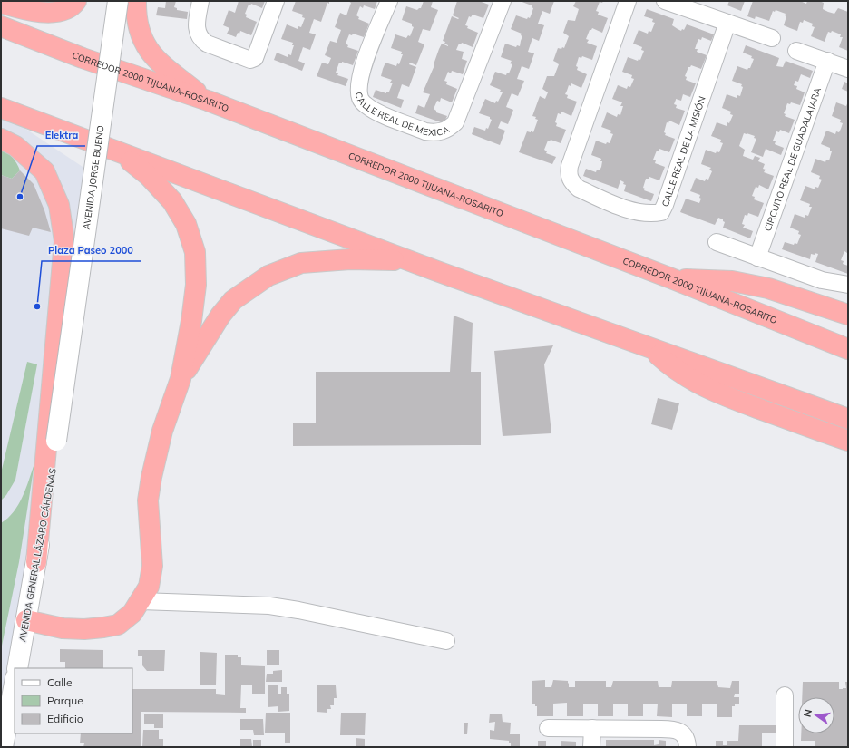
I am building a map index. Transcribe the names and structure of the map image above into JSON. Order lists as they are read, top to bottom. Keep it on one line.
{"streets":{"highway":["CORREDOR 2000 TIJUANA-ROSARITO"],"main road":["AVENIDA JORGE BUENO","AVENIDA GENERAL LÁZARO CÁRDENAS"],"street":["CALLE REAL DE MEXICA","CALLE REAL DE LA MISIÓN","CIRCUITO REAL DE GUADALAJARA"]},"crossings":[["AVENIDA JORGE BUENO","AVENIDA GENERAL LÁZARO CÁRDENAS"]],"places":["Elektra","Plaza Paseo 2000"],"legend":["Calle","Parque","Edificio"],"north":"left"}
